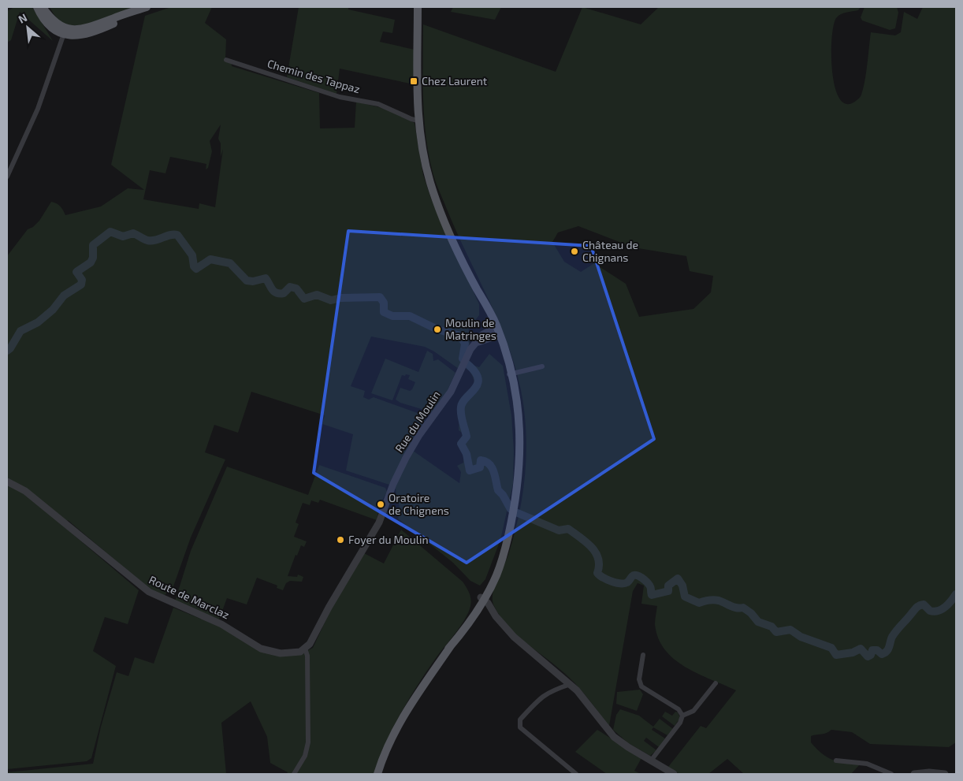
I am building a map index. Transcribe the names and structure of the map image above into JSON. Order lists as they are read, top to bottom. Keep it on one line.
{"streets":{"street":["Chemin des Tappaz","Rue du Moulin","Route de Marclaz"]},"crossings":[["Rue du Moulin","Route de Marclaz"]],"places":{"transit":["Chez Laurent"],"other":["Château de Chignans","Moulin de Matringes","Oratoire de Chignens","Foyer du Moulin"]},"north":"top left"}
